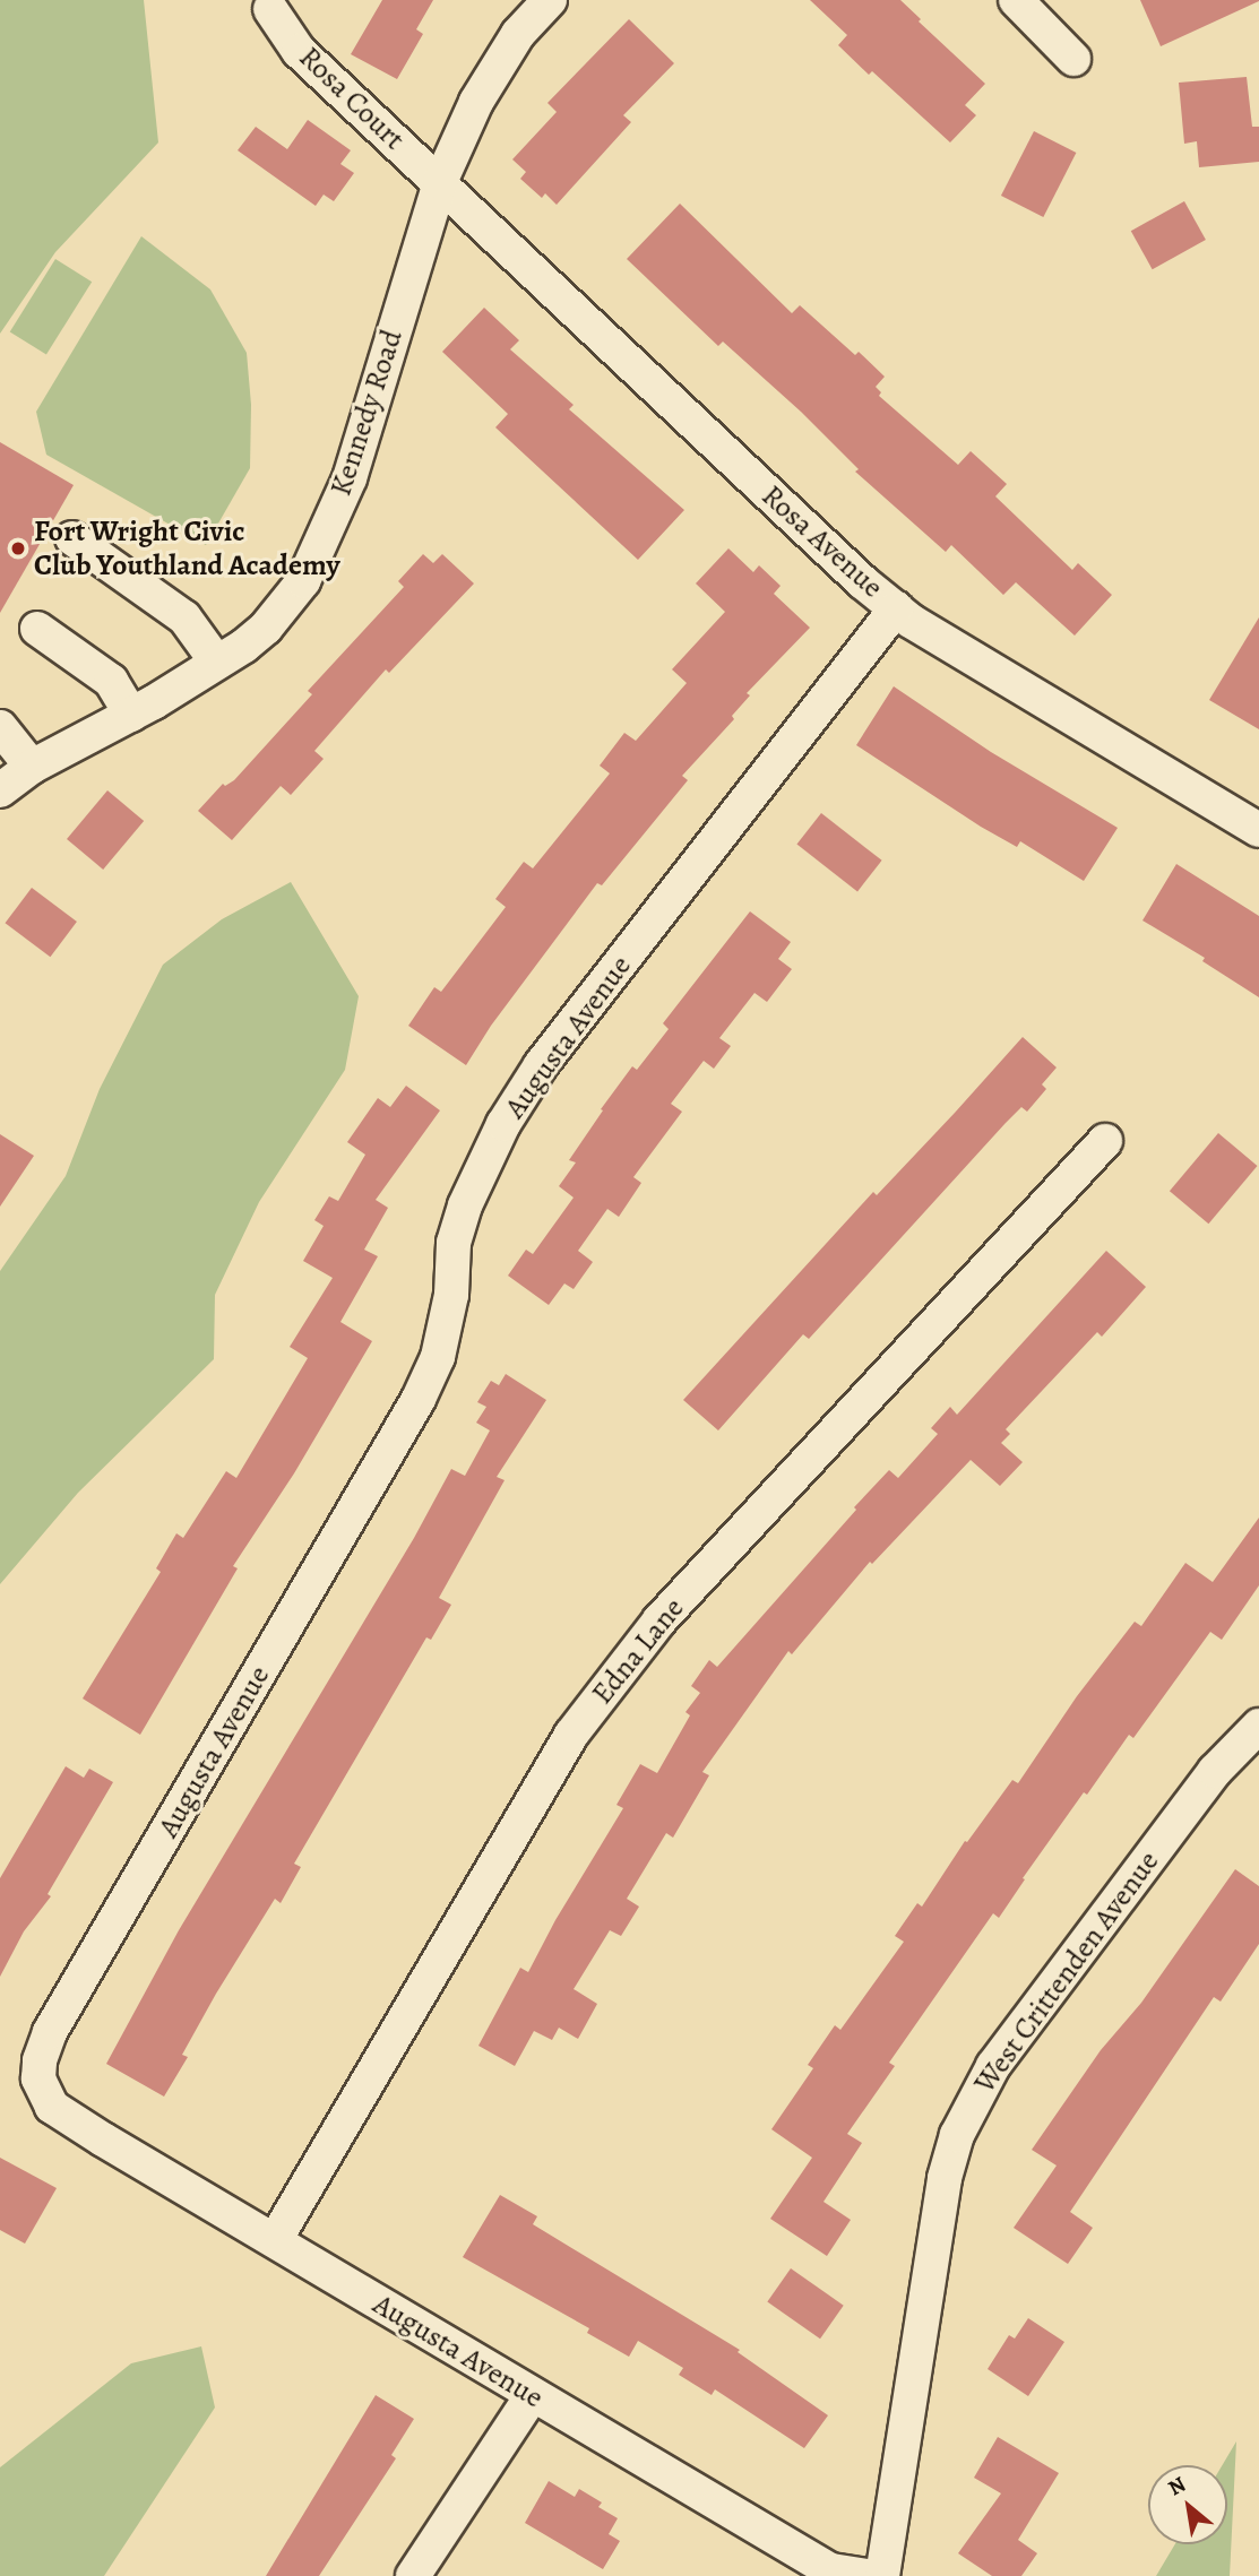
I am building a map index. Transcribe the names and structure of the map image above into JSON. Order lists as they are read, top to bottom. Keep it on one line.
{"streets":{"street":["Rosa Court","Kennedy Road","Rosa Avenue","Augusta Avenue","Edna Lane","West Crittenden Avenue"]},"crossings":[["Rosa Court","Kennedy Road"],["Rosa Court","Rosa Avenue"],["Kennedy Road","Rosa Avenue"],["Rosa Avenue","Augusta Avenue"],["Augusta Avenue","Edna Lane"]],"places":["Fort Wright Civic Club Youthland Academy"],"north":"top left"}
